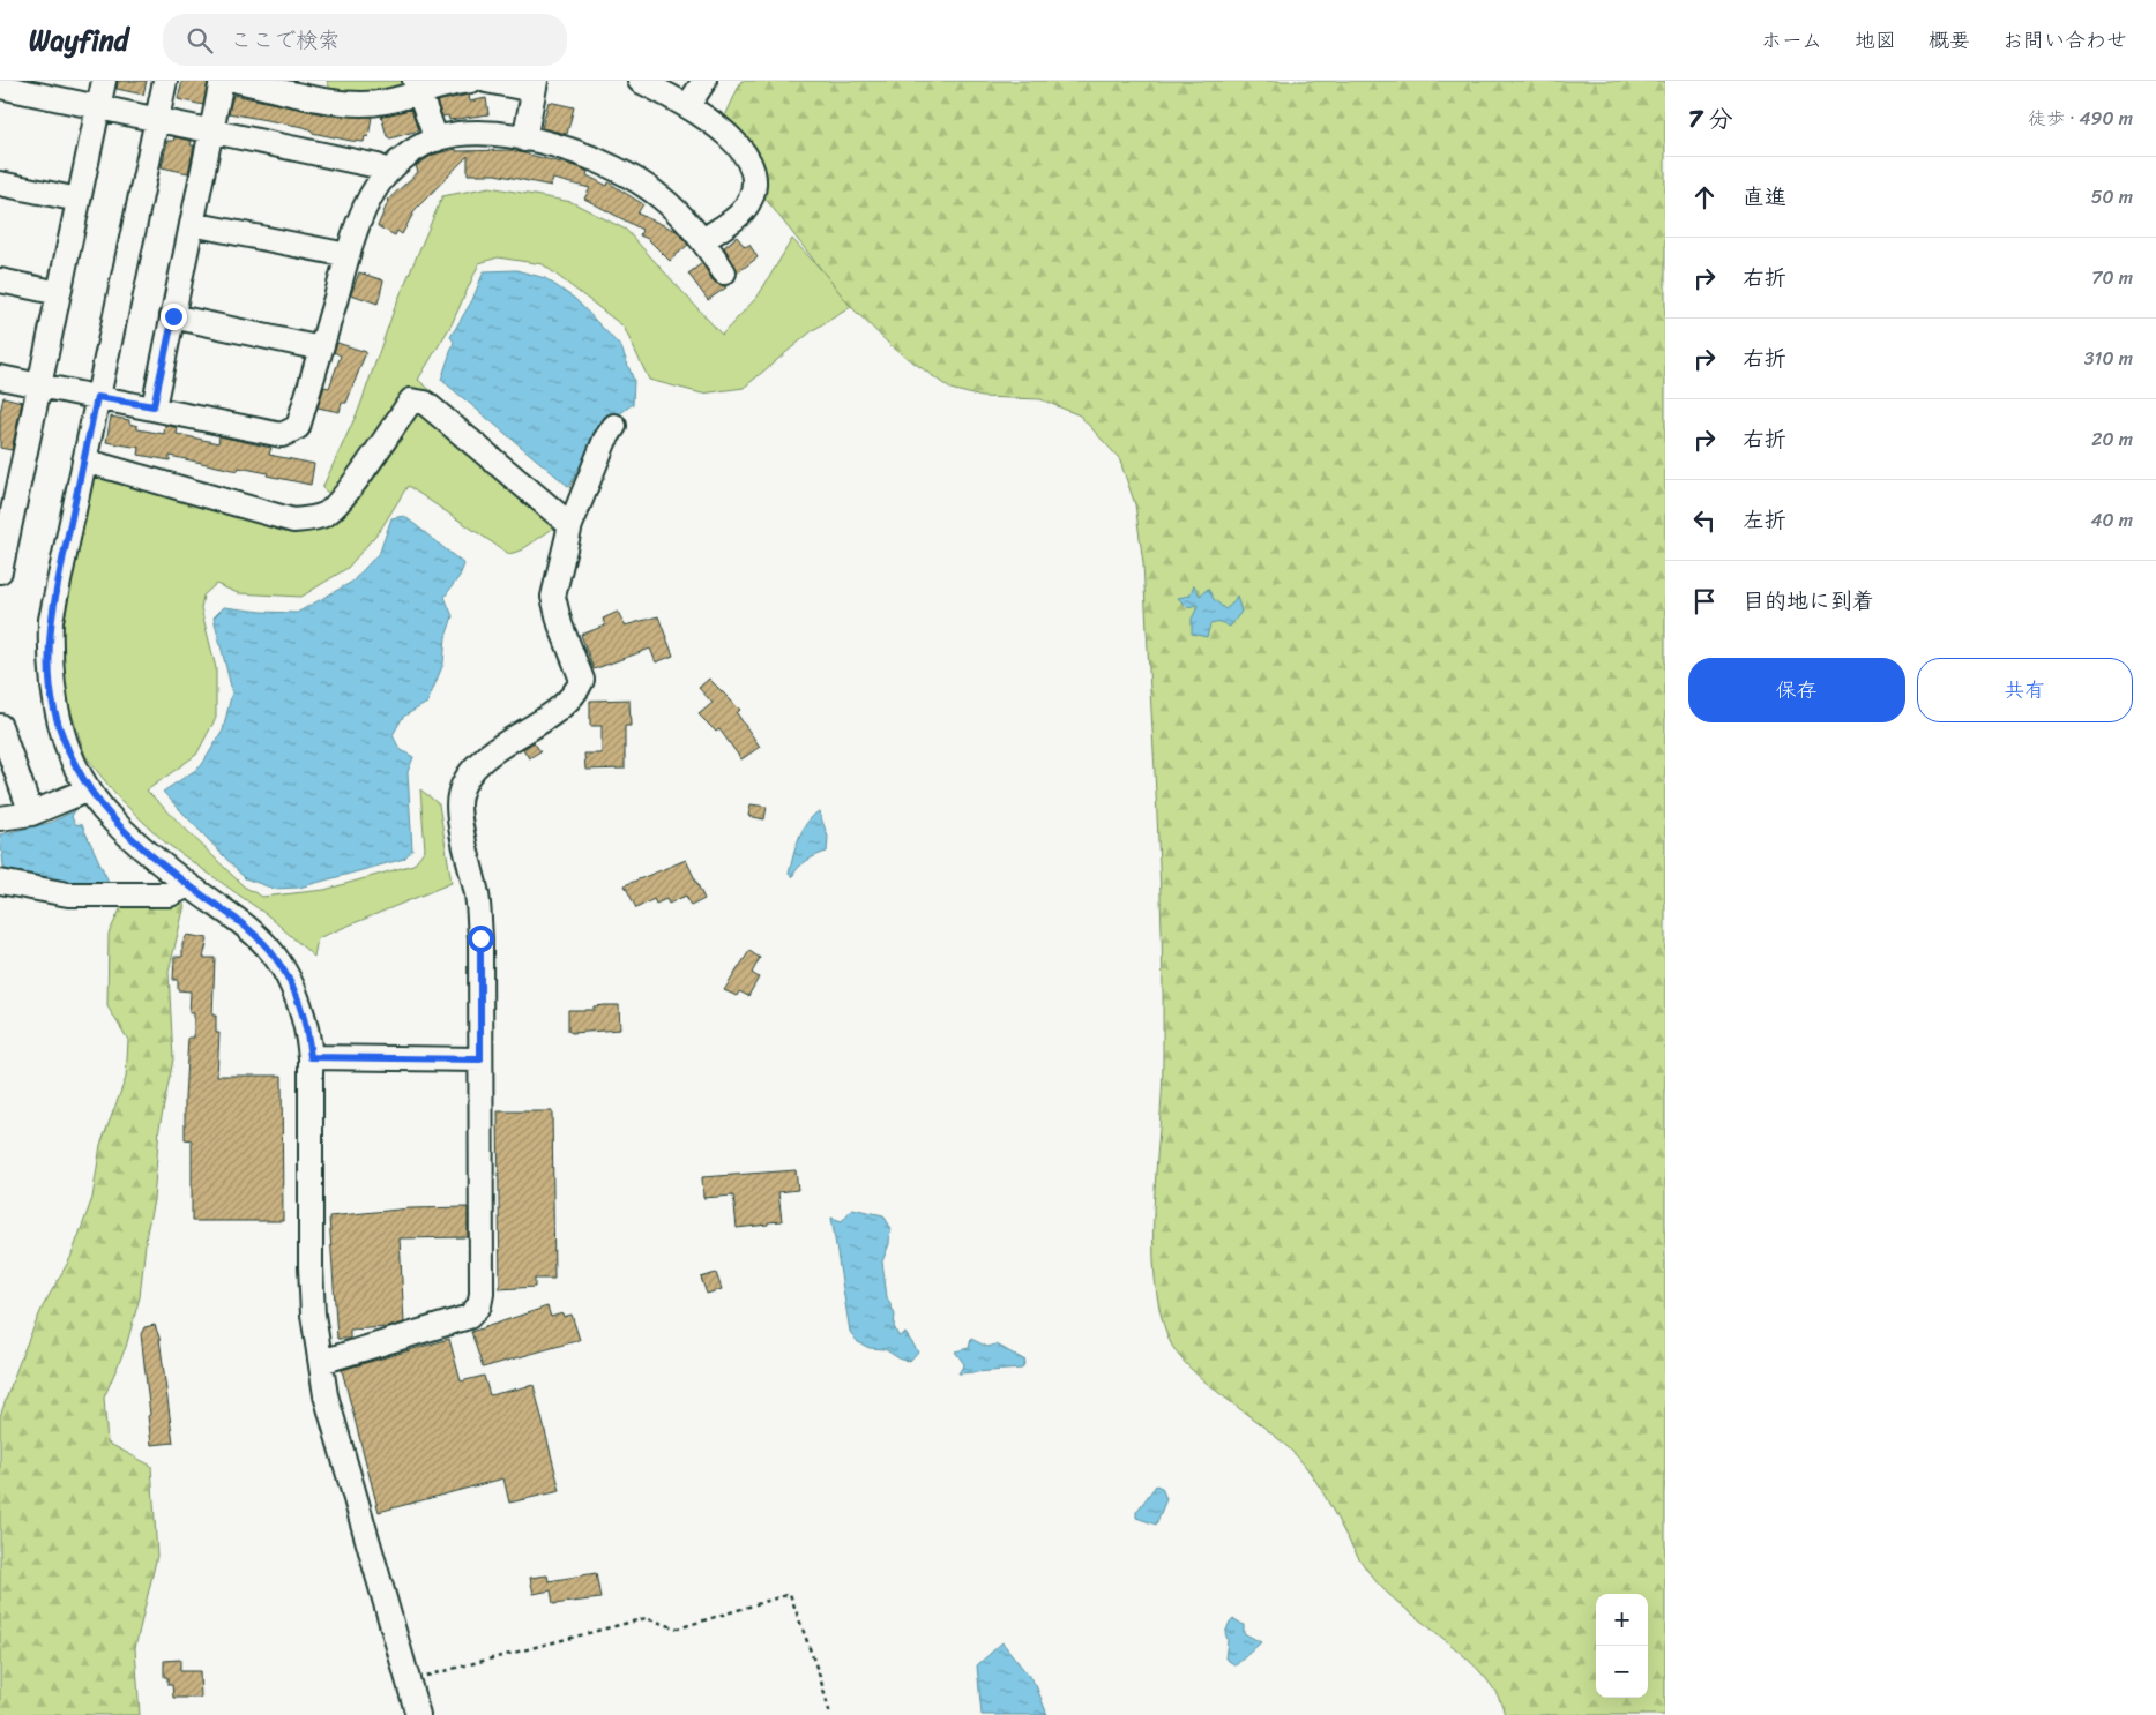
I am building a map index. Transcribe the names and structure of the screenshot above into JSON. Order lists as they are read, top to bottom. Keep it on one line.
{"page":{"header":"Wayfind","search":"ここで検索","nav":["ホーム","地図","概要","お問い合わせ"],"heading":["7 分","徒歩 · 490 m"],"list":[["直進","50 m"],["右折","70 m"],["右折","310 m"],["右折","20 m"],["左折","40 m"],"目的地に到着"],"buttons":["保存","共有"],"map_buttons":["+","−"]}}
